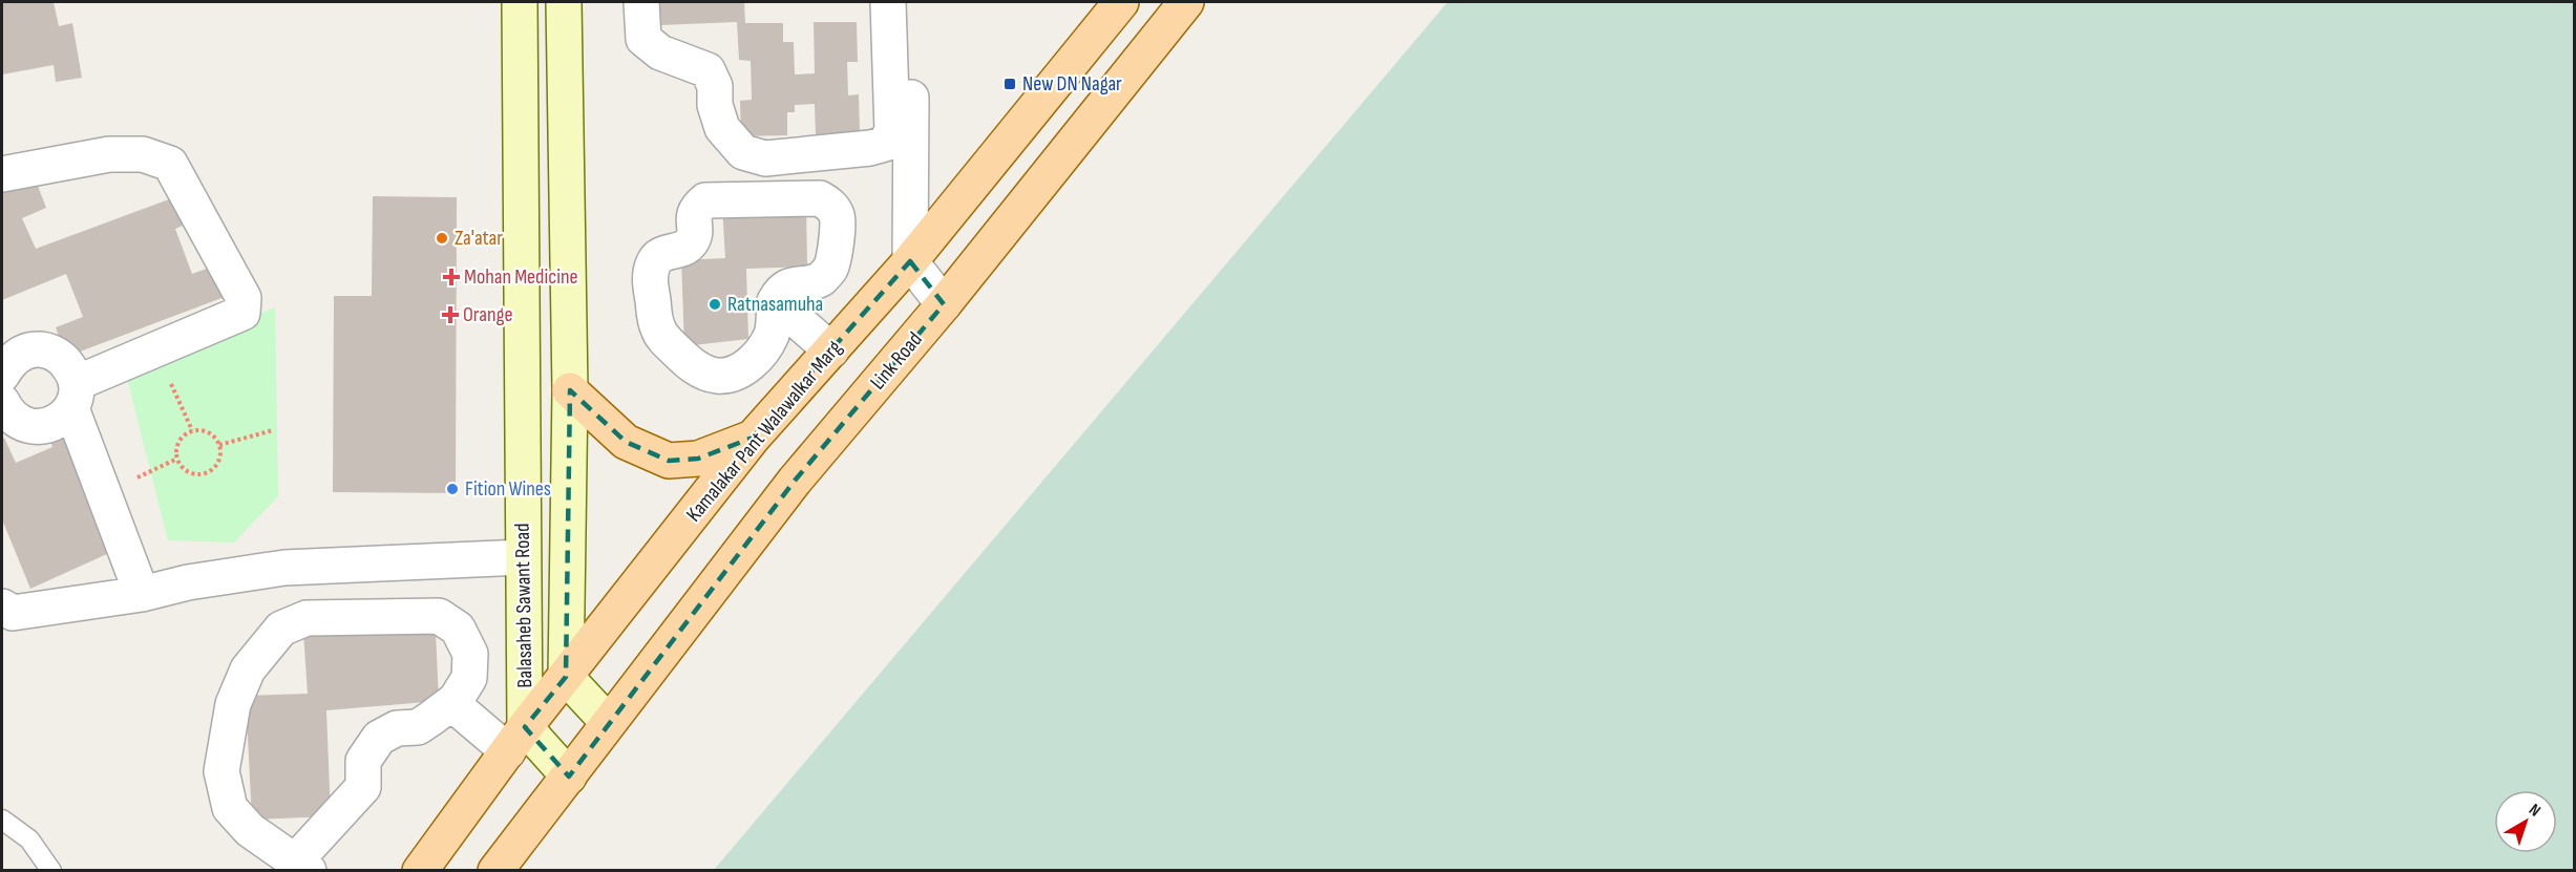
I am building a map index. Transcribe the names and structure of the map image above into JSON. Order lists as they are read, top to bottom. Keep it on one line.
{"streets":{"main road":["Link Road","Kamalakar Pant Walawalkar Marg","Balasaheb Sawant Road"]},"crossings":[["Link Road","Balasaheb Sawant Road"],["Kamalakar Pant Walawalkar Marg","Balasaheb Sawant Road"]],"places":{"transit":["New DN Nagar"],"other":["Za'atar","Ratnasamuha","Fition Wines"],"health":["Mohan Medicine","Orange"]},"north":"top right"}
